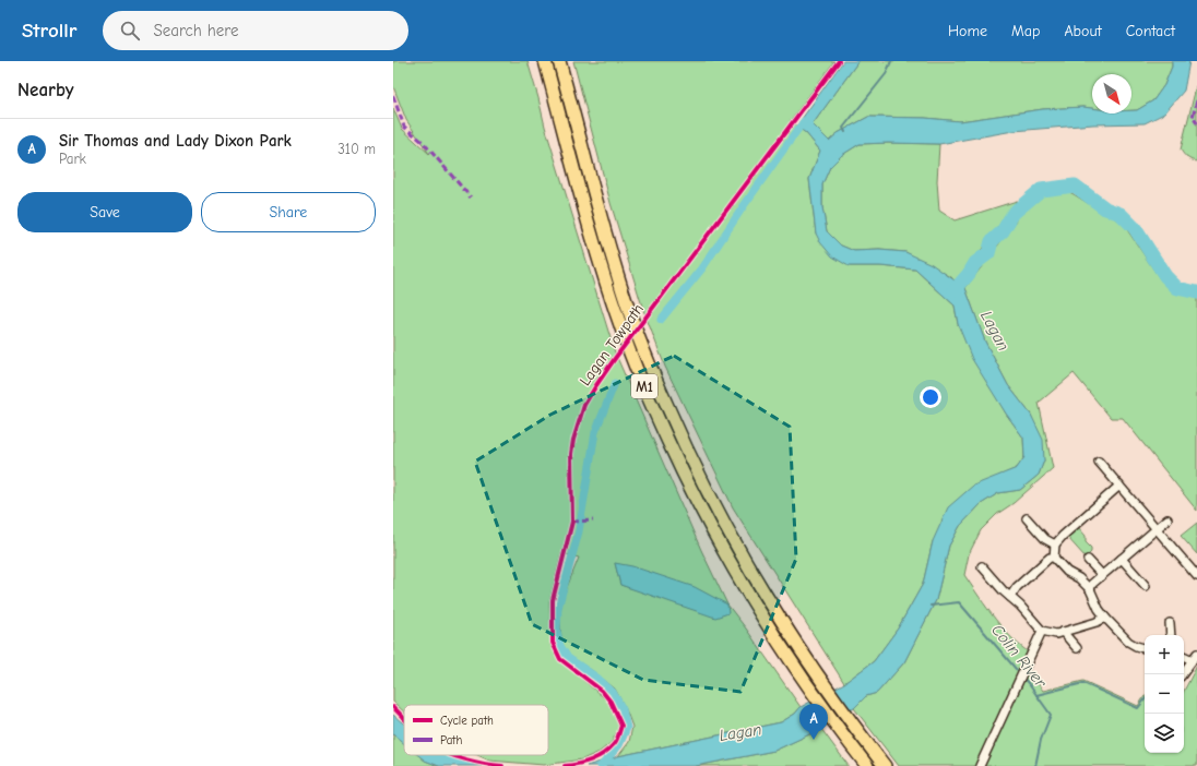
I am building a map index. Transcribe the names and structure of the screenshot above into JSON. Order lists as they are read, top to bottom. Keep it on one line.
{"streets":{"highway":["M1"],"cycle path":["Lagan Towpath"]},"water":["Lagan","Colin River"],"legend":["Cycle path","Path"],"north":"bottom right","page":{"header":"Strollr","search":"Search here","nav":["Home","Map","About","Contact"],"heading":"Nearby","list":[{"mark":"A","name":"Sir Thomas and Lady Dixon Park","note":"Park","value":"310 m"}],"buttons":["Save","Share"],"map_buttons":["+","−"],"pins":"A"}}
